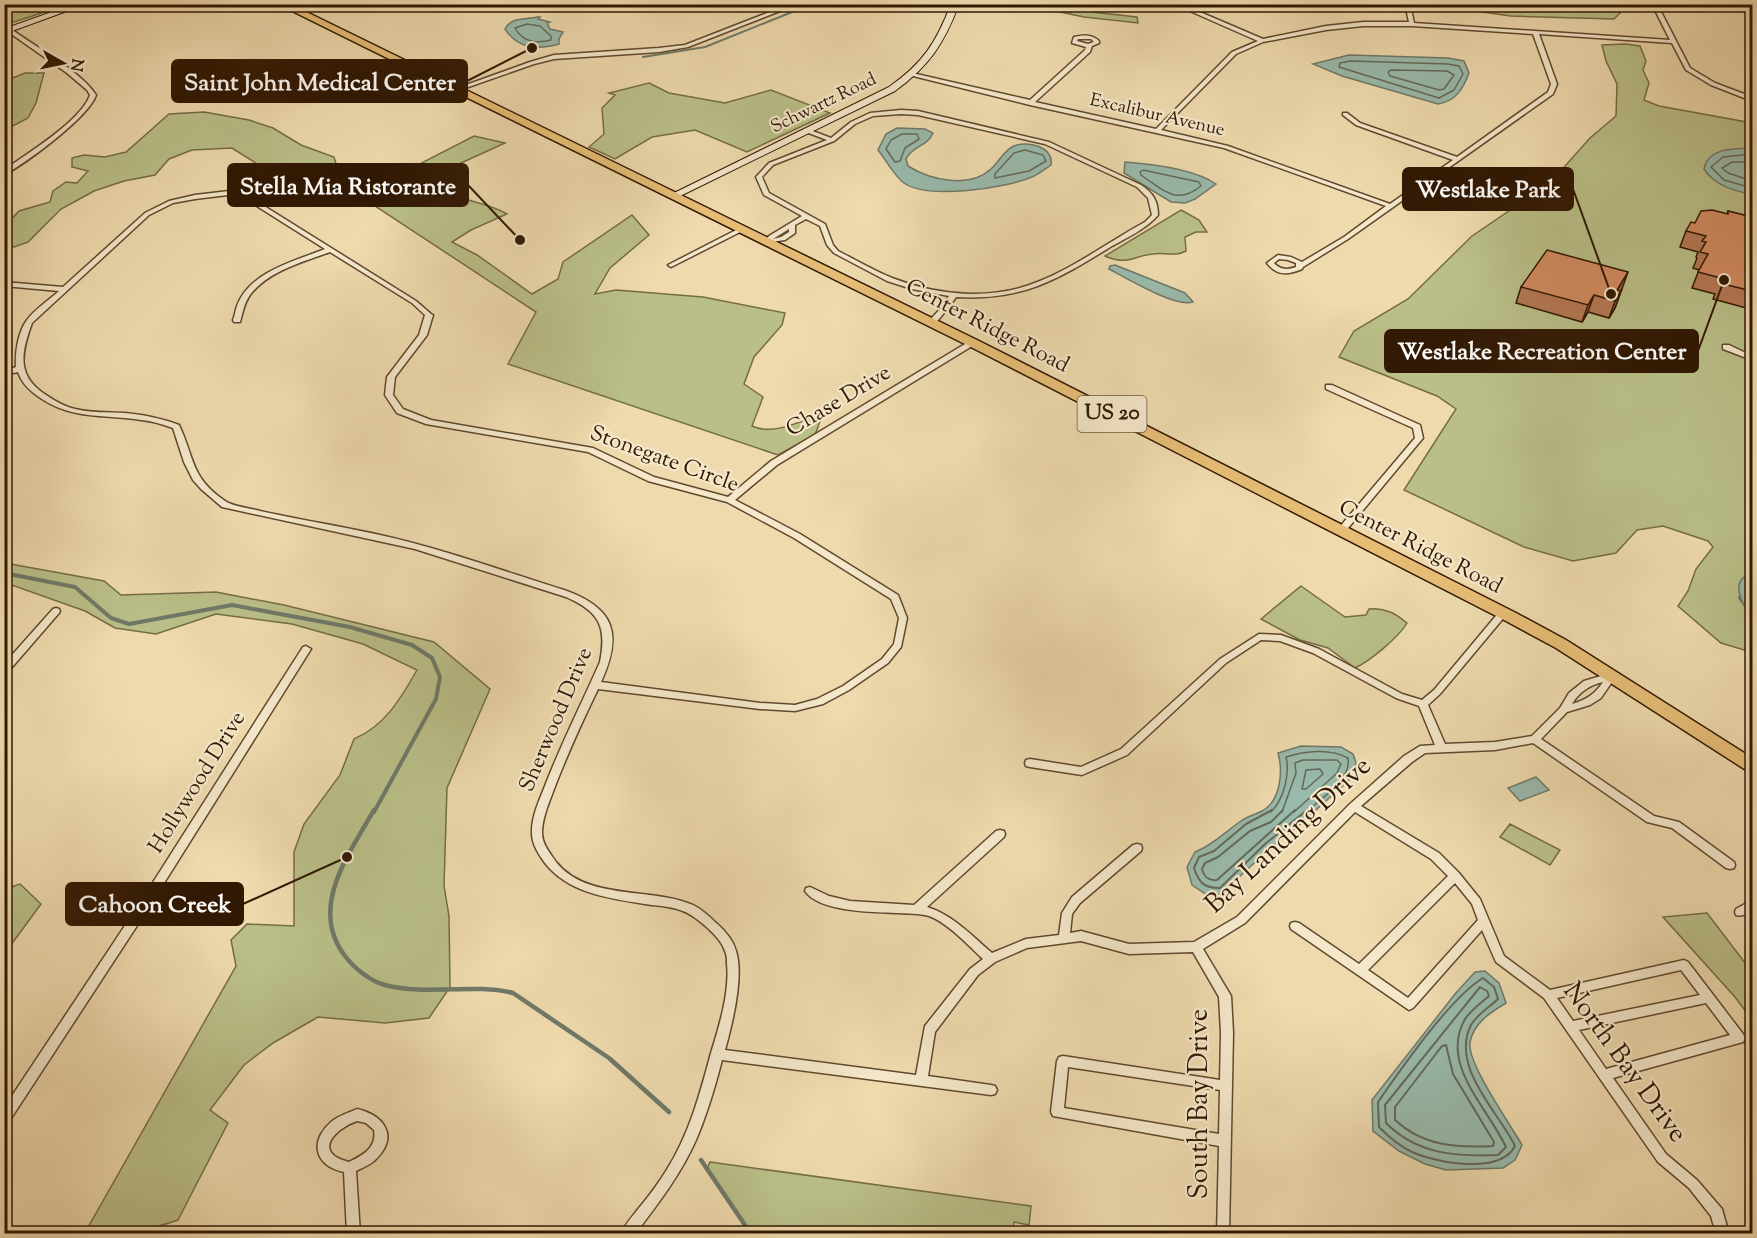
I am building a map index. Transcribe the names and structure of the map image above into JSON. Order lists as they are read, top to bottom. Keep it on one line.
{"streets":{"main road":["Center Ridge Road","US 20"],"street":["Schwartz Road","Excalibur Avenue","Chase Drive","Stonegate Circle","Sherwood Drive","Hollywood Drive","Bay Landing Drive","North Bay Drive","South Bay Drive"]},"crossings":[["Schwartz Road","Excalibur Avenue"],["Schwartz Road","Center Ridge Road"],["Center Ridge Road","Chase Drive"],["Chase Drive","Stonegate Circle"],["Stonegate Circle","Sherwood Drive"],["Bay Landing Drive","North Bay Drive"],["Bay Landing Drive","South Bay Drive"]],"places":["Saint John Medical Center","Stella Mia Ristorante","Westlake Recreation Center","Westlake Park","Cahoon Creek"],"north":"right"}
